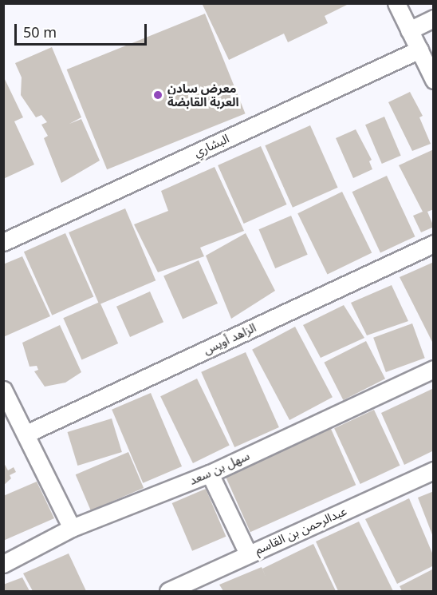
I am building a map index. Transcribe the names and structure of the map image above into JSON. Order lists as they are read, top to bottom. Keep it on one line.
{"streets":{"street":["البشاري","الزاهد أويس","سهل بن سعد","عبدالرحمن بن القاسم"]},"places":["معرض سادن العربة القابضة"],"scale_bar":"50 m"}
